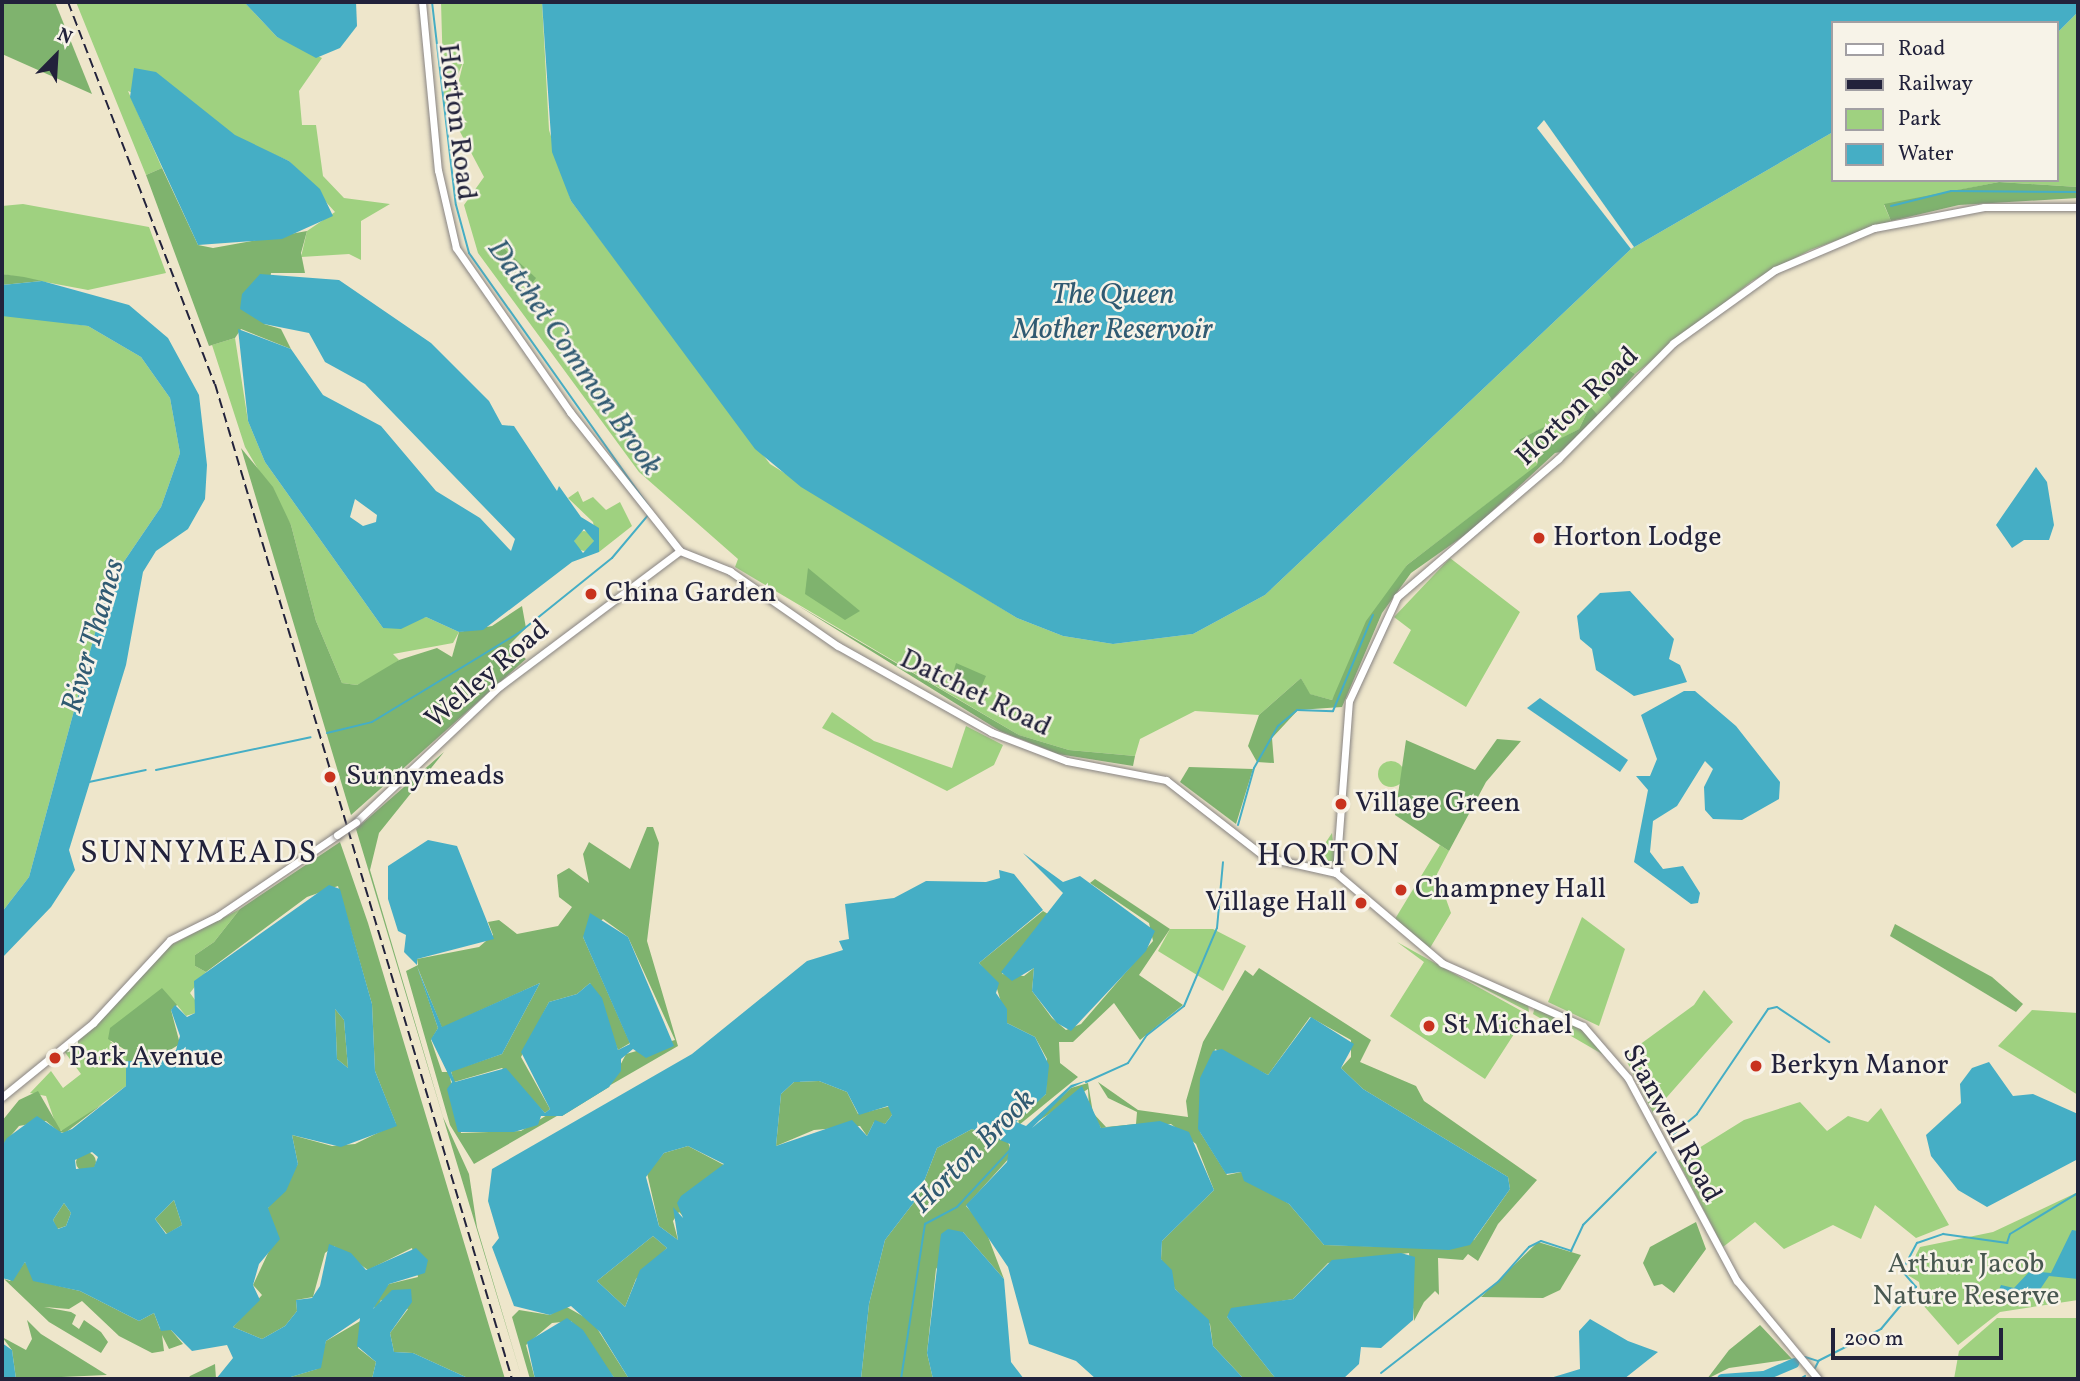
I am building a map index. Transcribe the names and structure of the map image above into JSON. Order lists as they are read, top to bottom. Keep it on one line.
{"streets":{"street":["Horton Road","Welley Road","Datchet Road","Stanwell Road"]},"crossings":[["Horton Road","Welley Road"],["Horton Road","Datchet Road"],["Horton Road","Stanwell Road"],["Welley Road","Datchet Road"],["Datchet Road","Stanwell Road"]],"districts":["SUNNYMEADS","HORTON"],"water":["The Queen Mother Reservoir","Datchet Common Brook","River Thames","Horton Brook"],"parks":["Arthur Jacob Nature Reserve"],"places":["Horton Lodge","China Garden","Sunnymeads","Village Green","Champney Hall","Village Hall","St Michael","Park Avenue","Berkyn Manor"],"legend":["Road","Railway","Park","Water"],"scale_bar":"200 m","north":"top right"}
